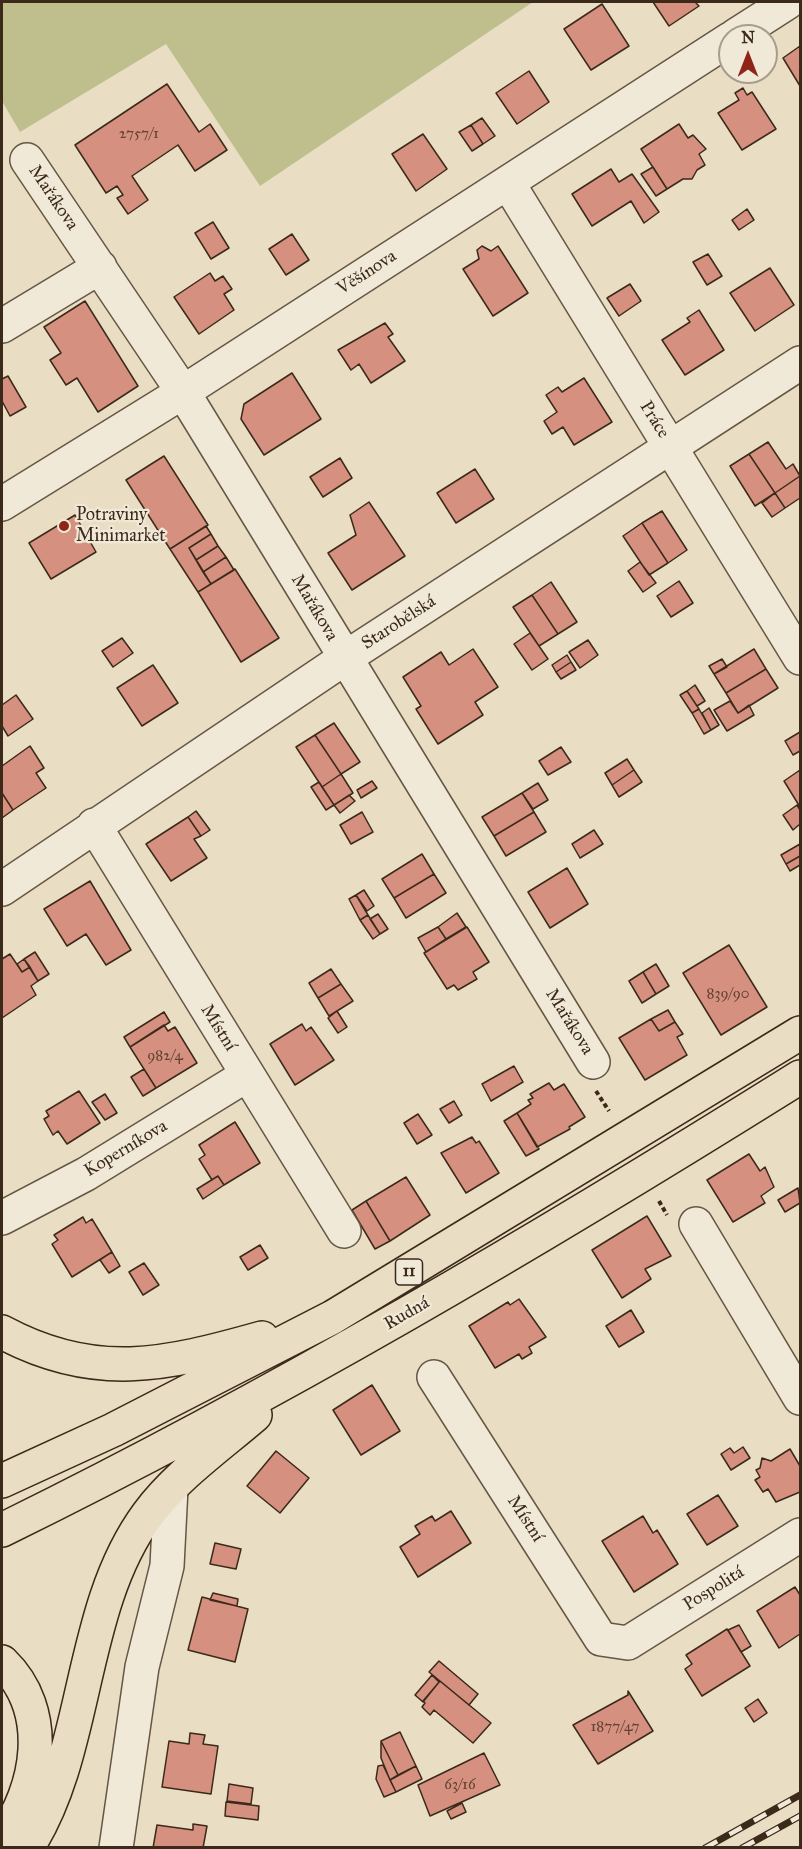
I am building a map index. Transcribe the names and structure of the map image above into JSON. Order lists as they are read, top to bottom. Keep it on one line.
{"streets":{"highway":["11","Rudná"],"street":["Mařákova","Věšínova","Práce","Starobělská","Místní","Koperníkova","Pospolitá"]},"crossings":[["Mařákova","Věšínova"],["Mařákova","Starobělská"],["Věšínova","Práce"],["Práce","Starobělská"],["Starobělská","Místní"],["Místní","Koperníkova"],["Místní","Pospolitá"]],"places":["Potraviny Minimarket"],"house_numbers":["2757/1","839/90","982/4","1877/47","63/16"],"north":"top"}
